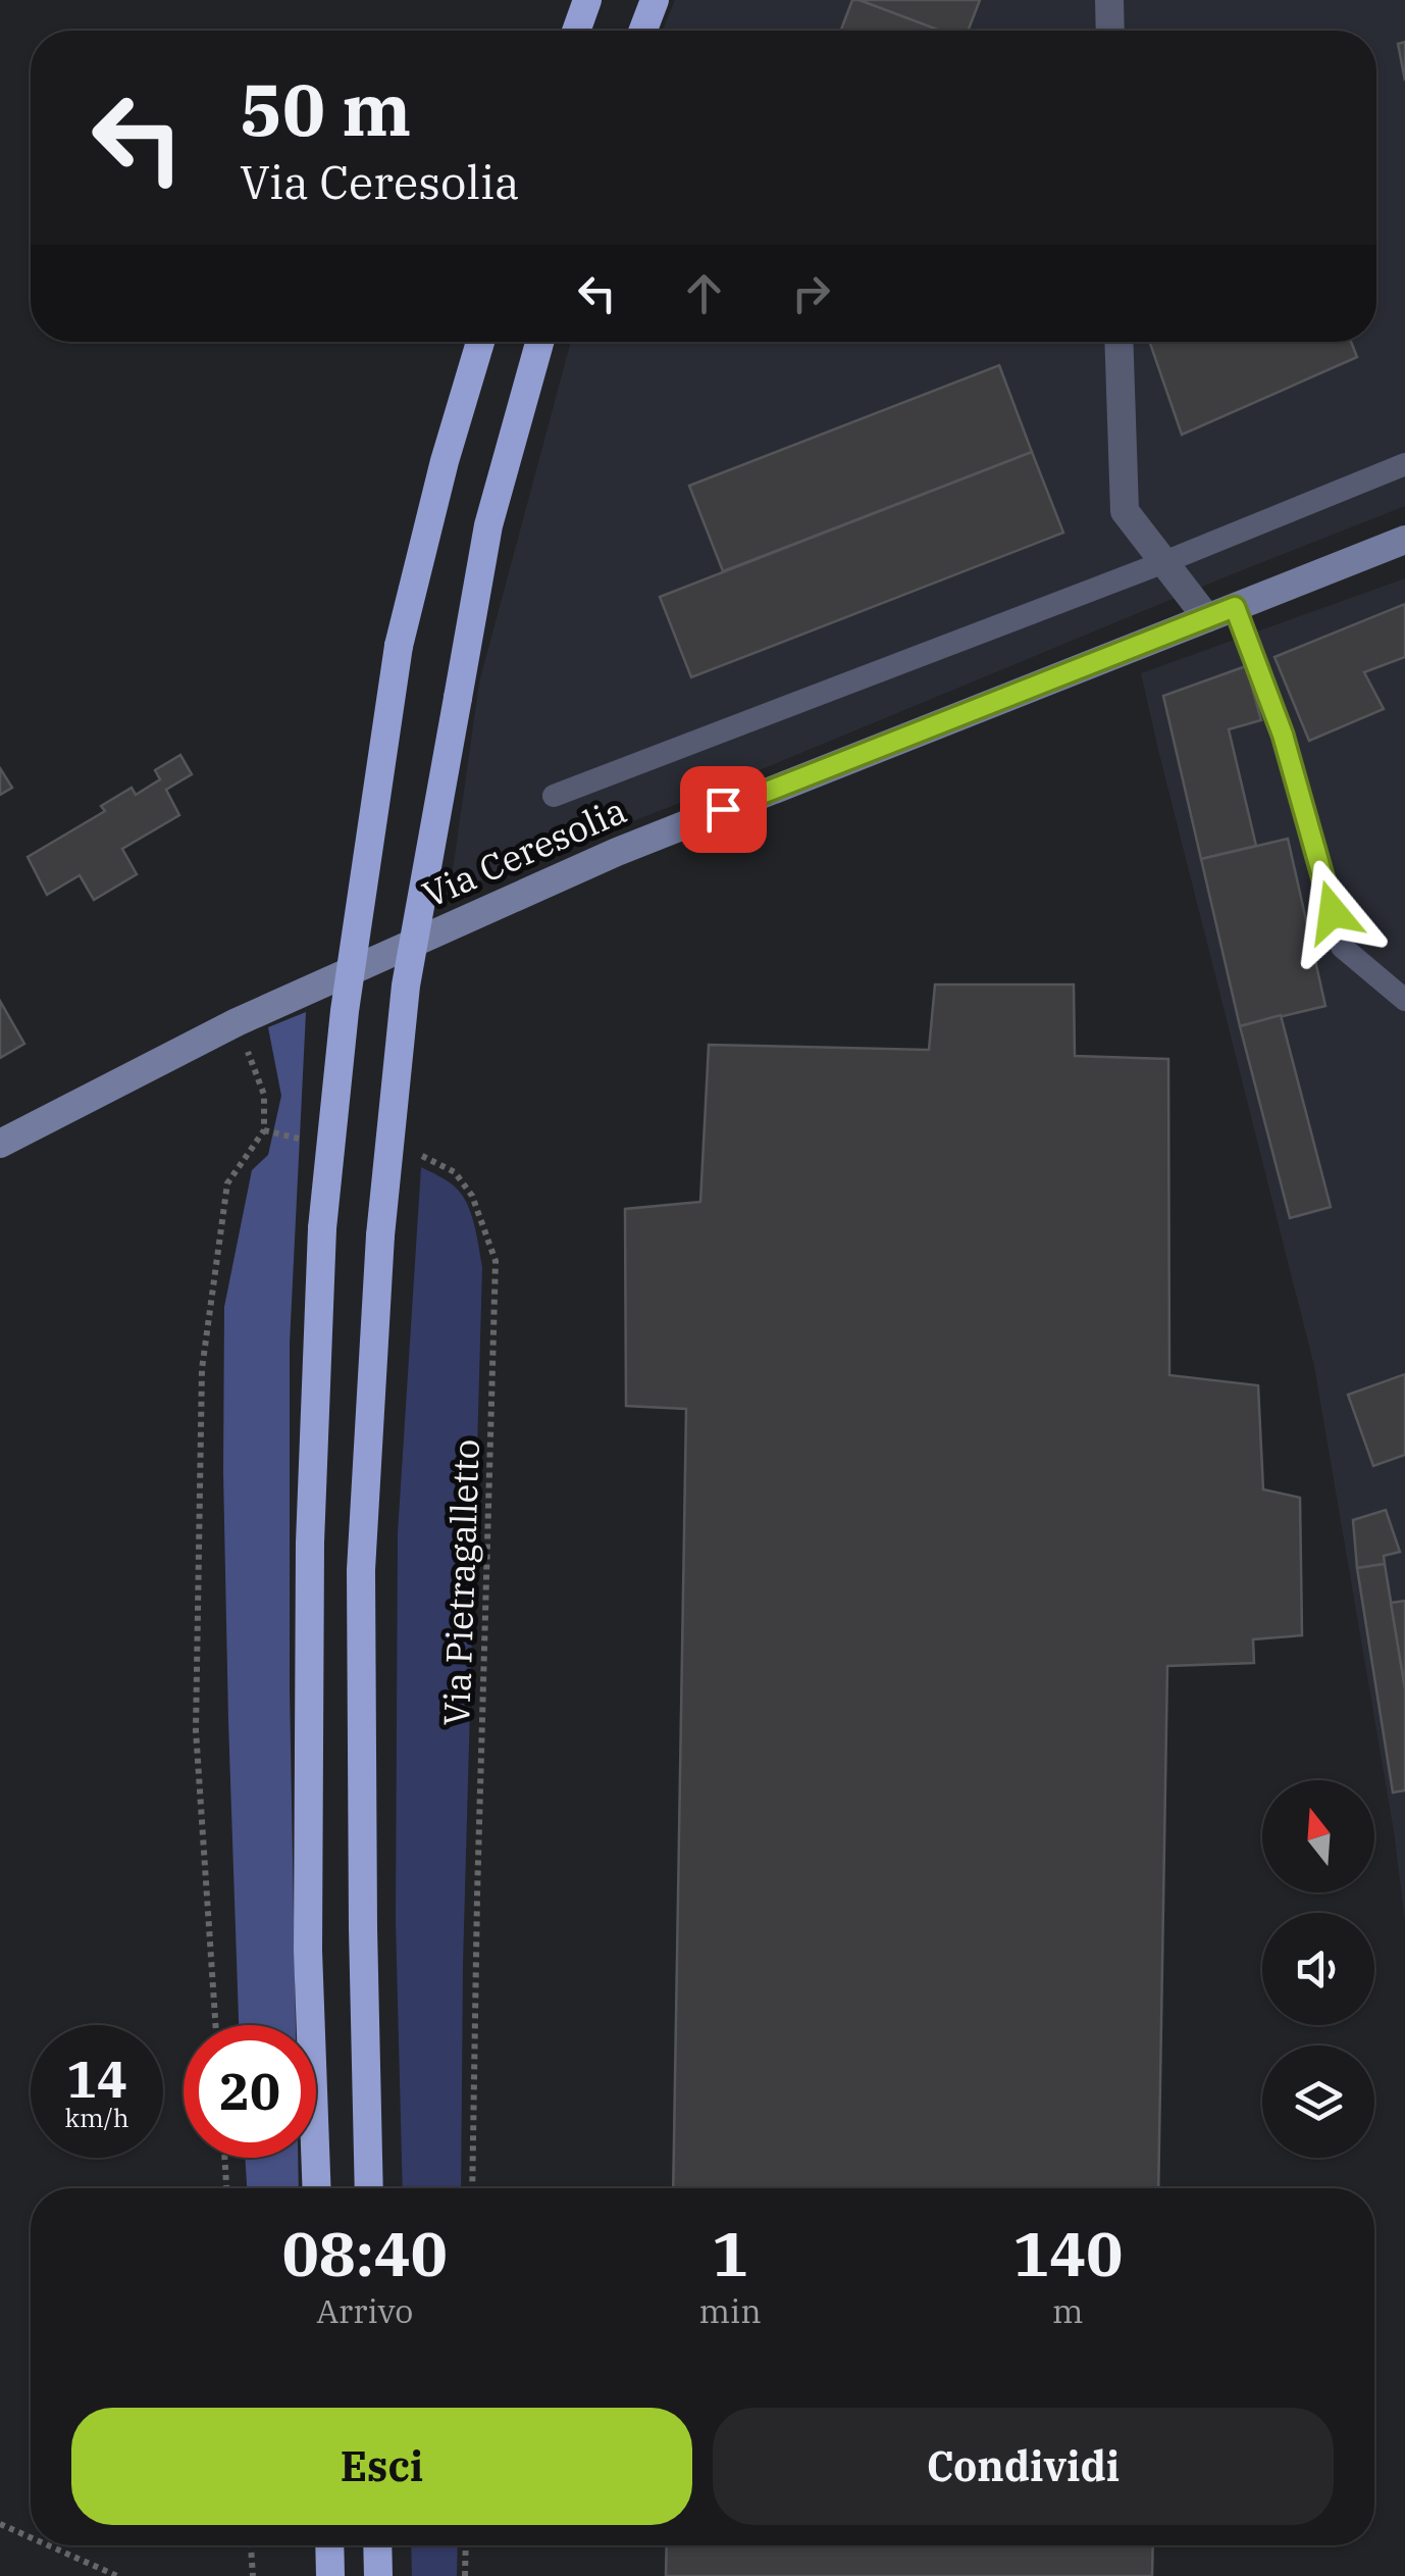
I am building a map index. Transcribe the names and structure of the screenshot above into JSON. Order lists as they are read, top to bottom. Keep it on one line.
{"streets":{"main road":["Via Ceresolia"],"path":["Via Pietragalletto"]},"north":"top","page":{"turn":["50 m","Via Ceresolia"],"speed":"14 km/h","limit":"20","eta":["08:40","Arrivo","1","min","140","m"],"buttons":["Esci","Condividi"]}}
